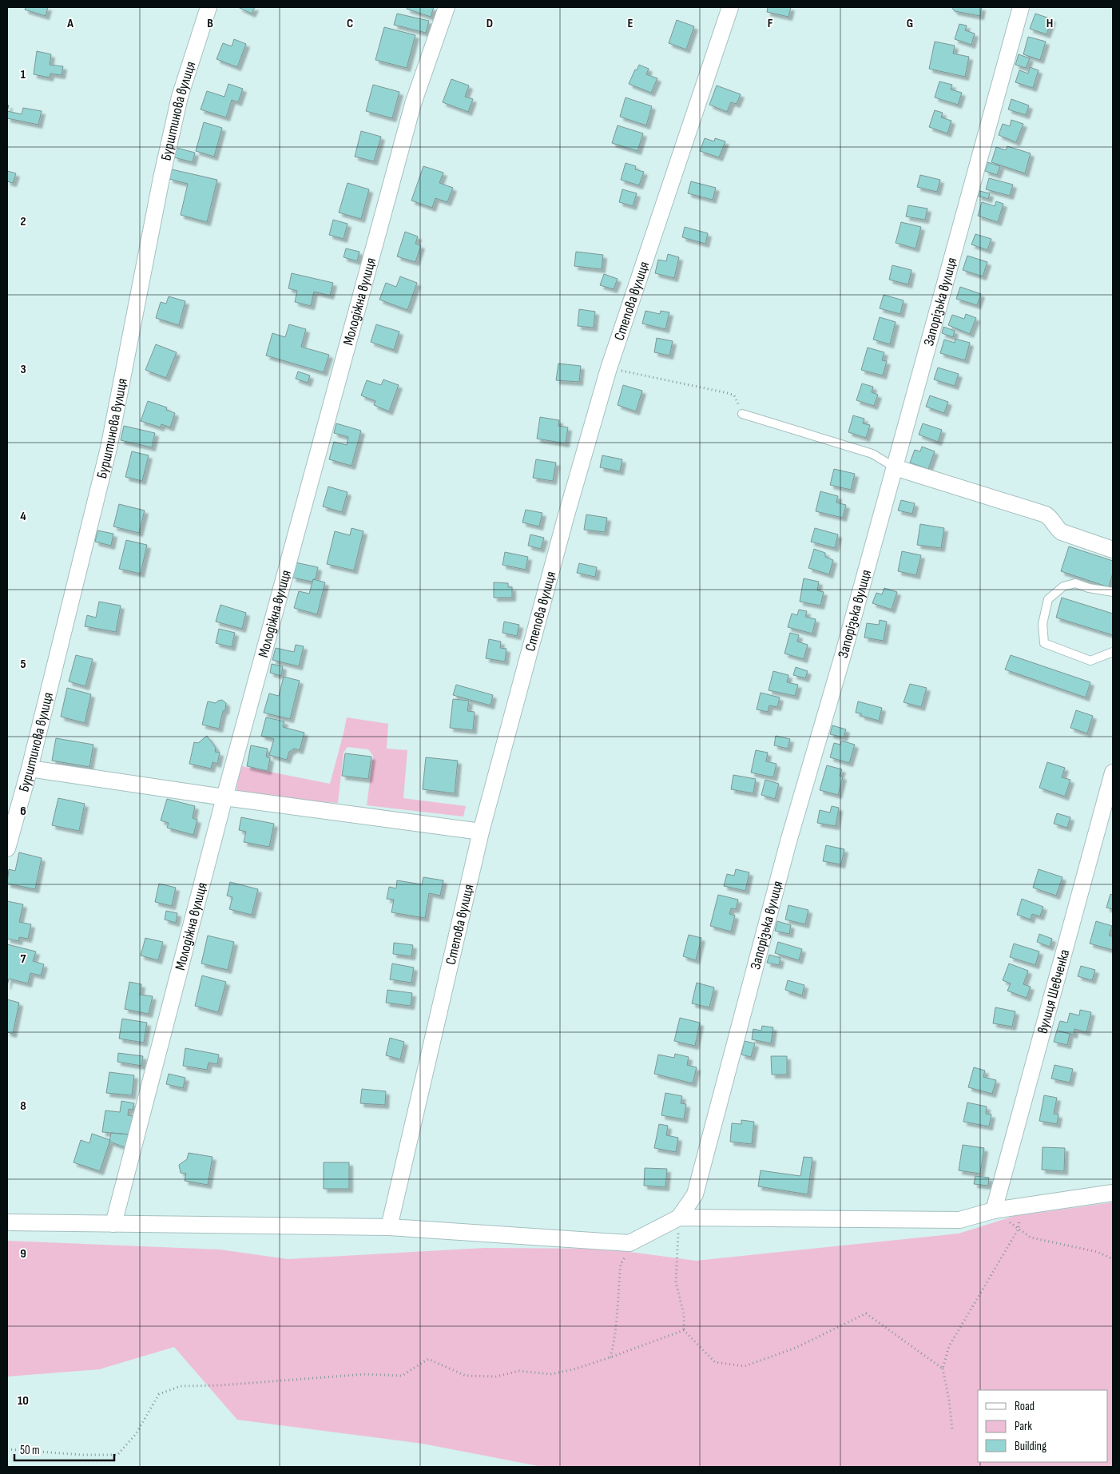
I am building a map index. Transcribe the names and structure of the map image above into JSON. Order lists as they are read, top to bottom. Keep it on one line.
{"streets":{"street":["Бурштинова вулиця","Молодіжна вулиця","Степова вулиця","Запорізька вулиця","вулиця Шевченка"]},"legend":["Road","Park","Building"],"scale_bar":"50 m","grid":{"columns":["A","B","C","D","E","F","G","H"],"rows":["1","2","3","4","5","6","7","8","9","10"]}}
